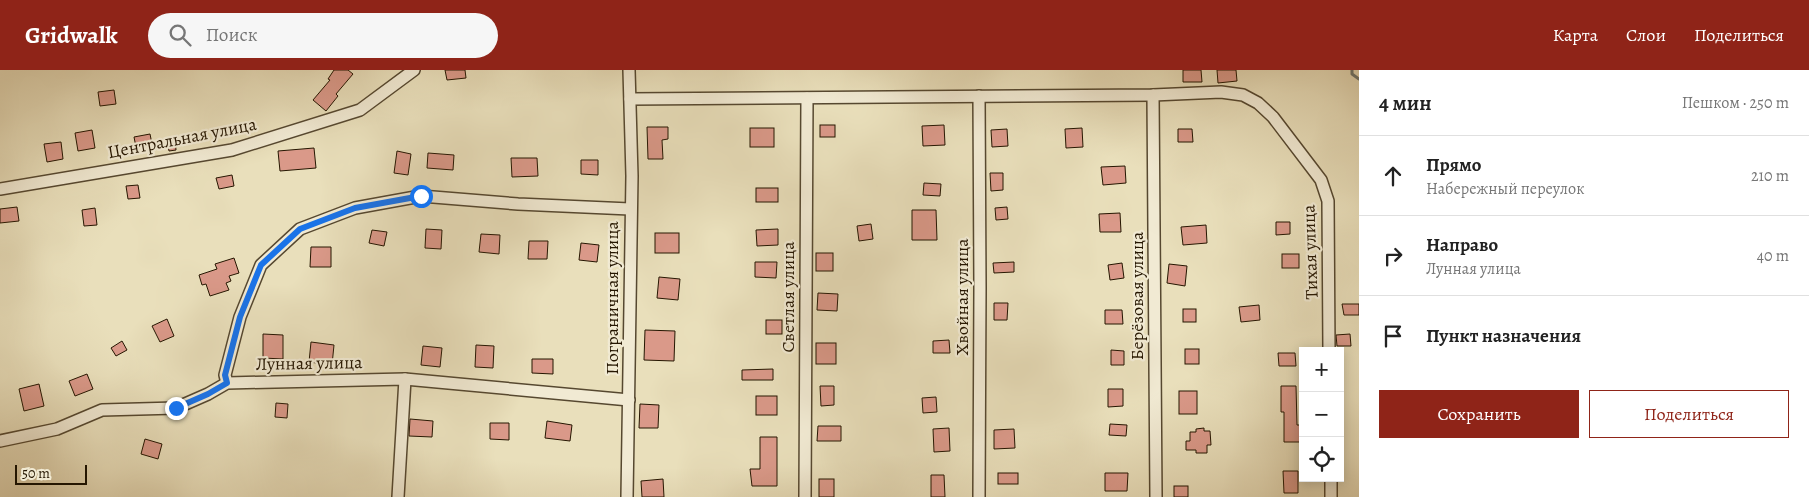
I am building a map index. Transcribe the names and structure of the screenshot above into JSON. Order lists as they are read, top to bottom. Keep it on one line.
{"streets":{"street":["Центральная улица","Тихая улица","Берёзовая улица","Светлая улица","Хвойная улица","Пограничная улица","Лунная улица"]},"crossings":[["Тихая улица","Берёзовая улица"],["Тихая улица","Светлая улица"],["Тихая улица","Хвойная улица"],["Тихая улица","Пограничная улица"],["Пограничная улица","Лунная улица"]],"scale_bar":"50 m","page":{"header":"Gridwalk","search":"Поиск","nav":["Карта","Слои","Поделиться"],"heading":["4 мин","Пешком · 250 m"],"list":[["Прямо","Набережный переулок","210 m"],["Направо","Лунная улица","40 m"],"Пункт назначения"],"map_buttons":["+","−"],"buttons":["Сохранить","Поделиться"],"scale":"50 m"}}
